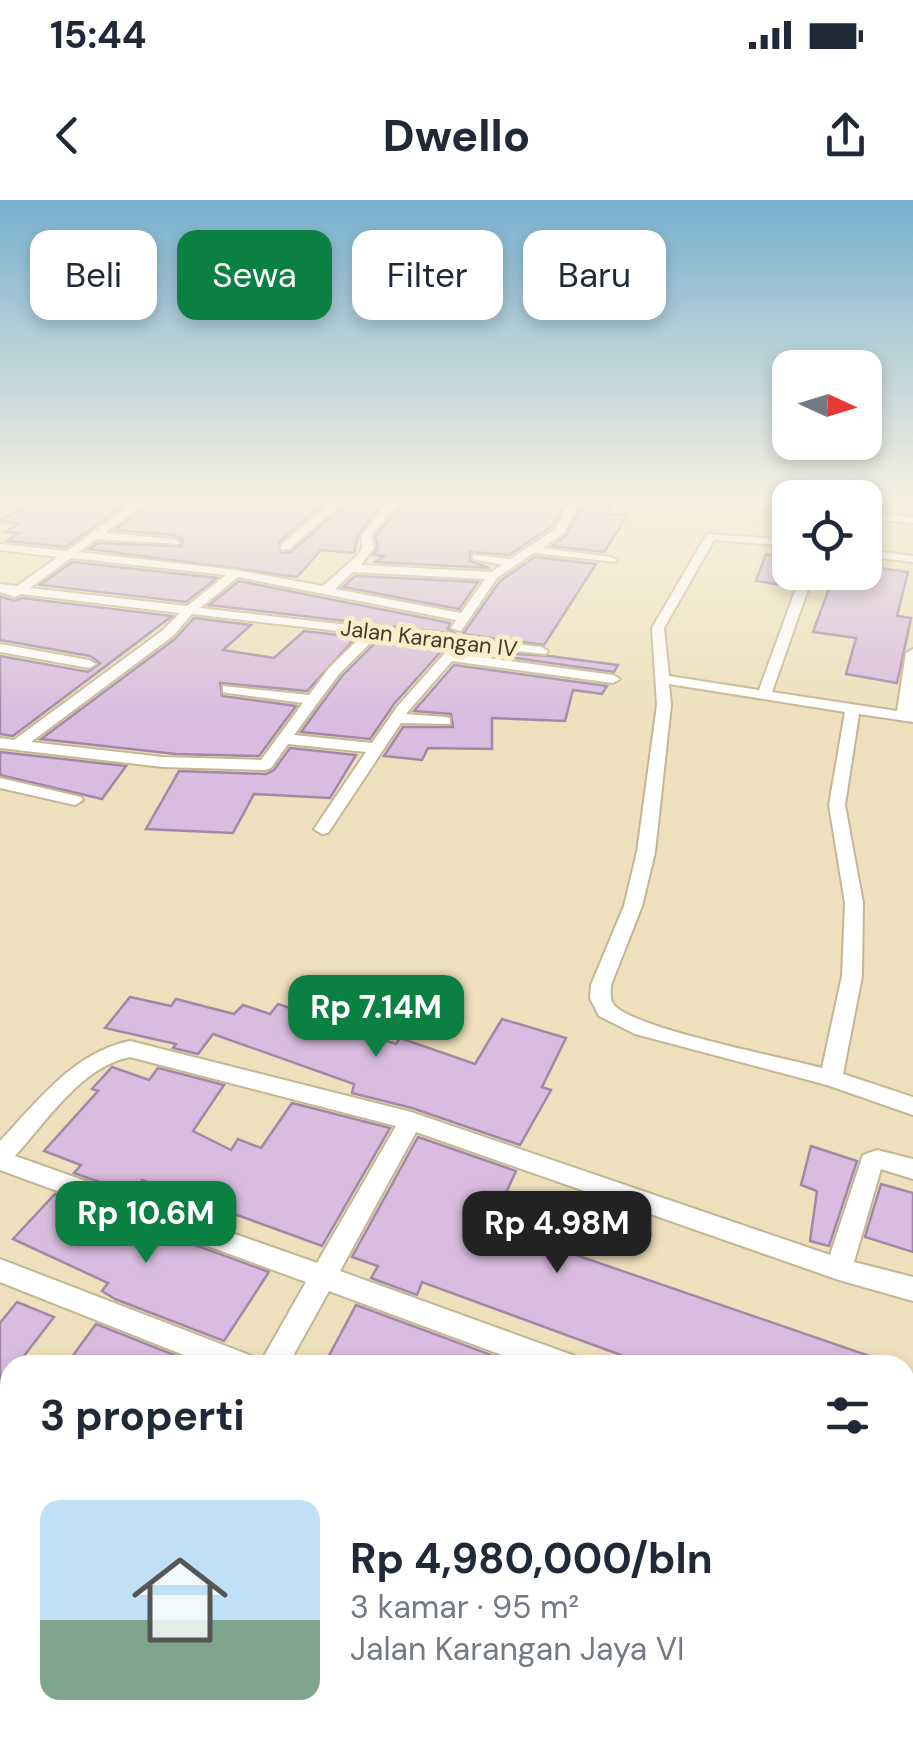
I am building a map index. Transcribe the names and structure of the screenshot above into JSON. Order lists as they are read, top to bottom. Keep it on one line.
{"streets":{"street":["Jalan Karangan IV"]},"north":"right","page":{"status":"15:44","header":"Dwello","chip":["Beli","Sewa","Filter","Baru"],"price":["Rp 7.14M","Rp 10.6M","Rp 4.98M"],"heading":"3 properti","list":[{"name":"Rp 4,980,000/bln","note":"3 kamar · 95 m² · Jalan Karangan Jaya VI"}]}}
